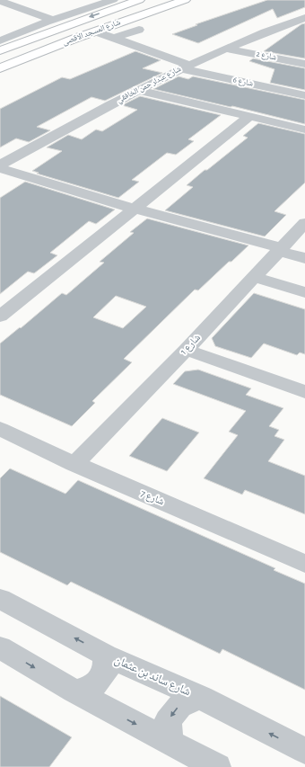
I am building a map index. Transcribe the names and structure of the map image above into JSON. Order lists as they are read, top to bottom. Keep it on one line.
{"streets":{"main road":["شارع المسجد الاقصى"],"street":["شارع 2","شارع 6","شارع عبدلر حمن الخافقي","شارع 1","شارع 7","شارع ساند بن عثمان"]},"crossings":[["شارع المسجد الاقصى","شارع 6"],["شارع 2","شارع عبدلر حمن الخافقي"],["شارع 6","شارع عبدلر حمن الخافقي"],["شارع 1","شارع 7"]]}
